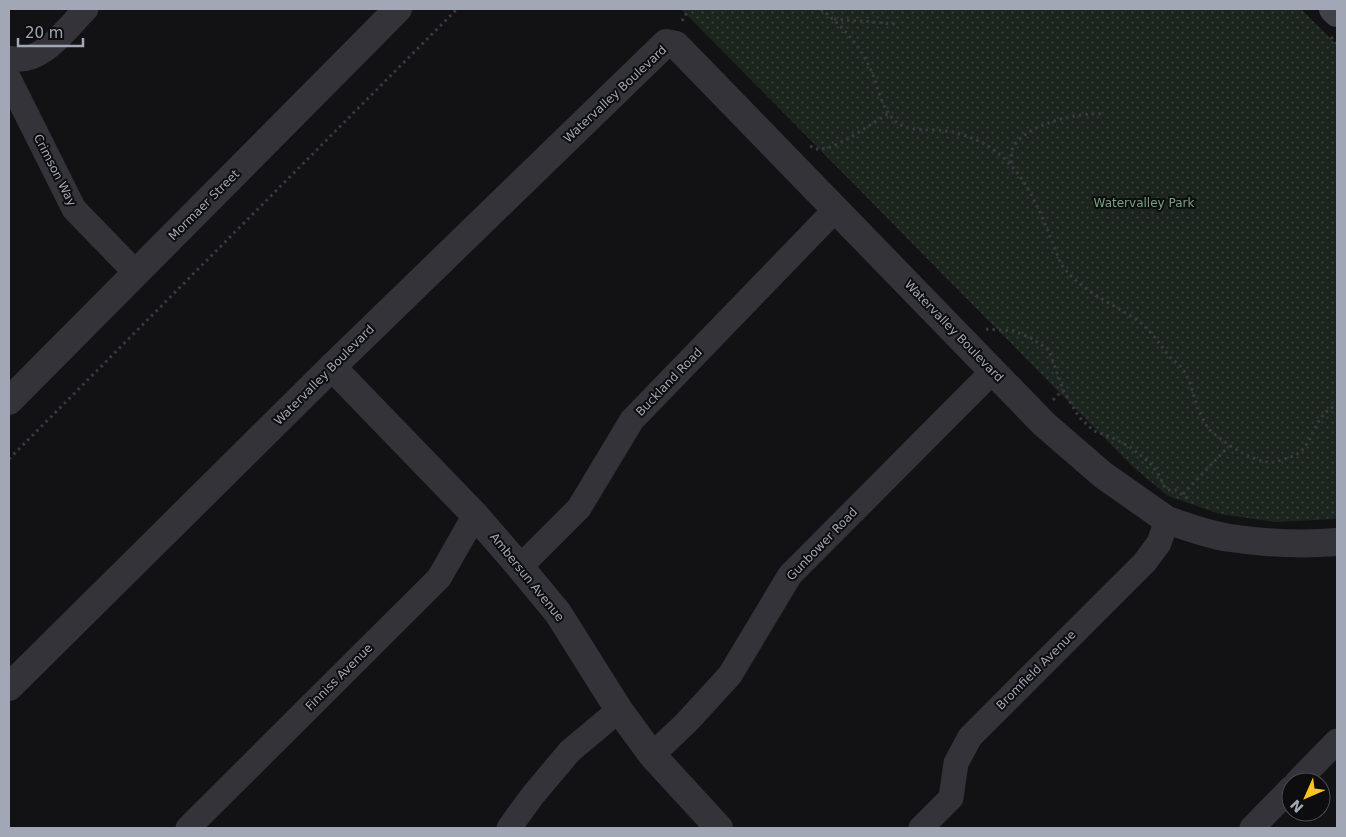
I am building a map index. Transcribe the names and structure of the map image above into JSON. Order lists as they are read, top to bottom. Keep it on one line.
{"streets":{"street":["Watervalley Boulevard","Crimson Way","Mormaer Street","Buckland Road","Gunbower Road","Ambersun Avenue","Bromfield Avenue","Finniss Avenue"]},"crossings":[["Watervalley Boulevard","Buckland Road"],["Watervalley Boulevard","Gunbower Road"],["Watervalley Boulevard","Ambersun Avenue"],["Watervalley Boulevard","Bromfield Avenue"],["Crimson Way","Mormaer Street"],["Buckland Road","Ambersun Avenue"],["Gunbower Road","Ambersun Avenue"],["Ambersun Avenue","Finniss Avenue"]],"parks":["Watervalley Park"],"scale_bar":"20 m","north":"bottom left"}
